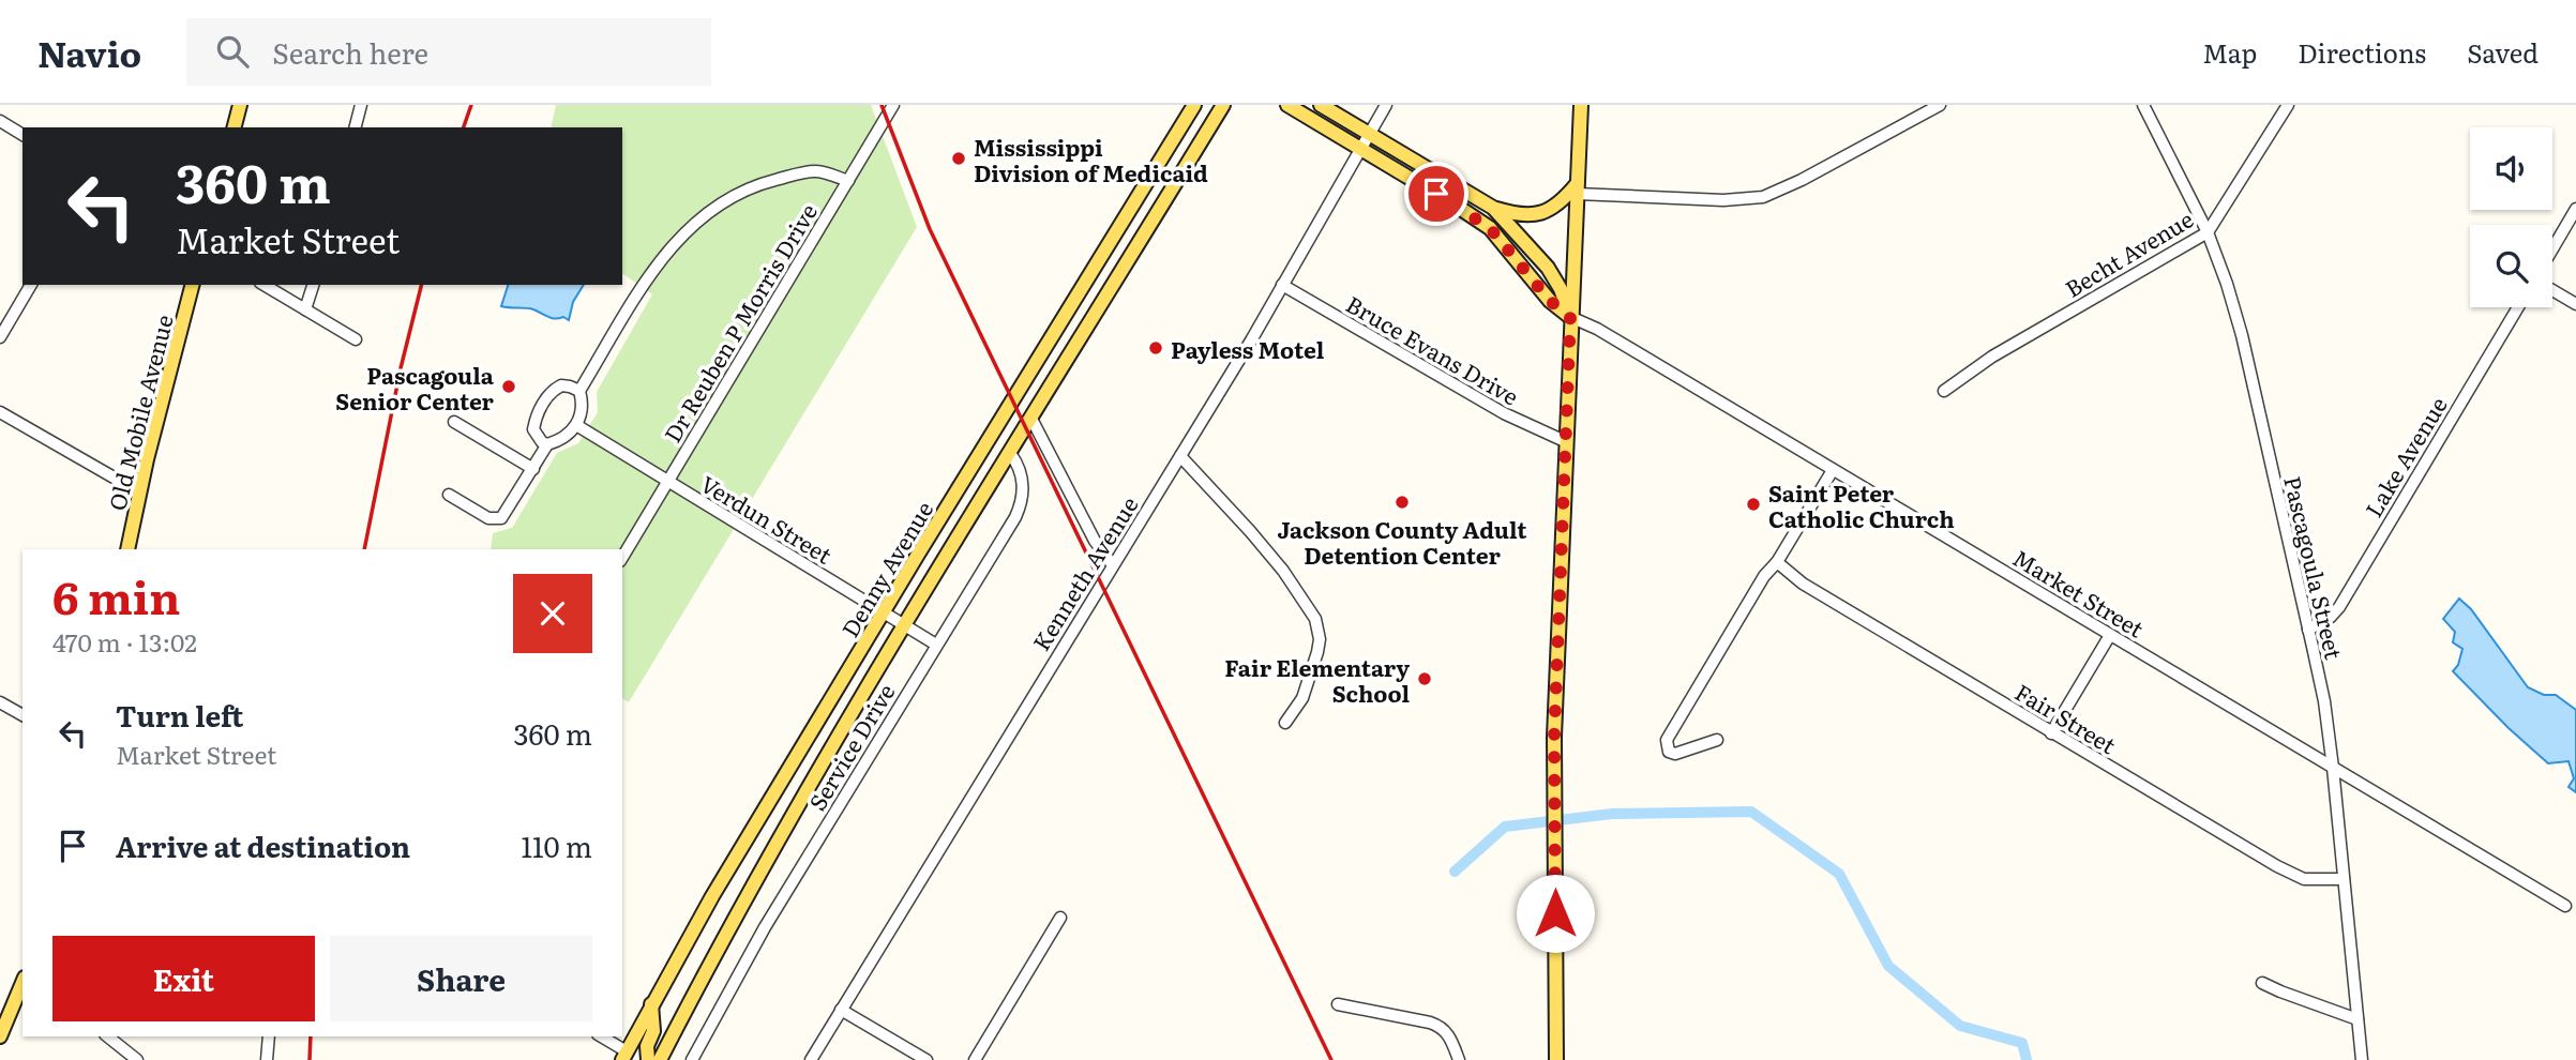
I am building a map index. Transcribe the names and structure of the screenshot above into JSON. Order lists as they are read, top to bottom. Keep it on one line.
{"streets":{"main road":["Old Mobile Avenue","Denny Avenue","Market Street"],"street":["Becht Avenue","Dr Reuben P Morris Drive","Bruce Evans Drive","Lake Avenue","Verdun Street","Pascagoula Street","Kenneth Avenue","Fair Street","Service Drive"]},"crossings":[["Becht Avenue","Pascagoula Street"],["Dr Reuben P Morris Drive","Verdun Street"],["Bruce Evans Drive","Kenneth Avenue"],["Lake Avenue","Pascagoula Street"],["Verdun Street","Denny Avenue"],["Verdun Street","Service Drive"],["Pascagoula Street","Market Street"],["Pascagoula Street","Fair Street"],["Denny Avenue","Service Drive"],["Kenneth Avenue","Market Street"]],"places":["Mississippi Division of Medicaid","Payless Motel","Pascagoula Senior Center","Jackson County Adult Detention Center","Saint Peter Catholic Church","Fair Elementary School"],"page":{"header":"Navio","search":"Search here","nav":["Map","Directions","Saved"],"turn":["360 m","Market Street"],"heading":["6 min","470 m · 13:02"],"list":[{"name":"Turn left","note":"Market Street","value":"360 m"},{"name":"Arrive at destination","value":"110 m"}],"buttons":["Exit","Share"]}}
